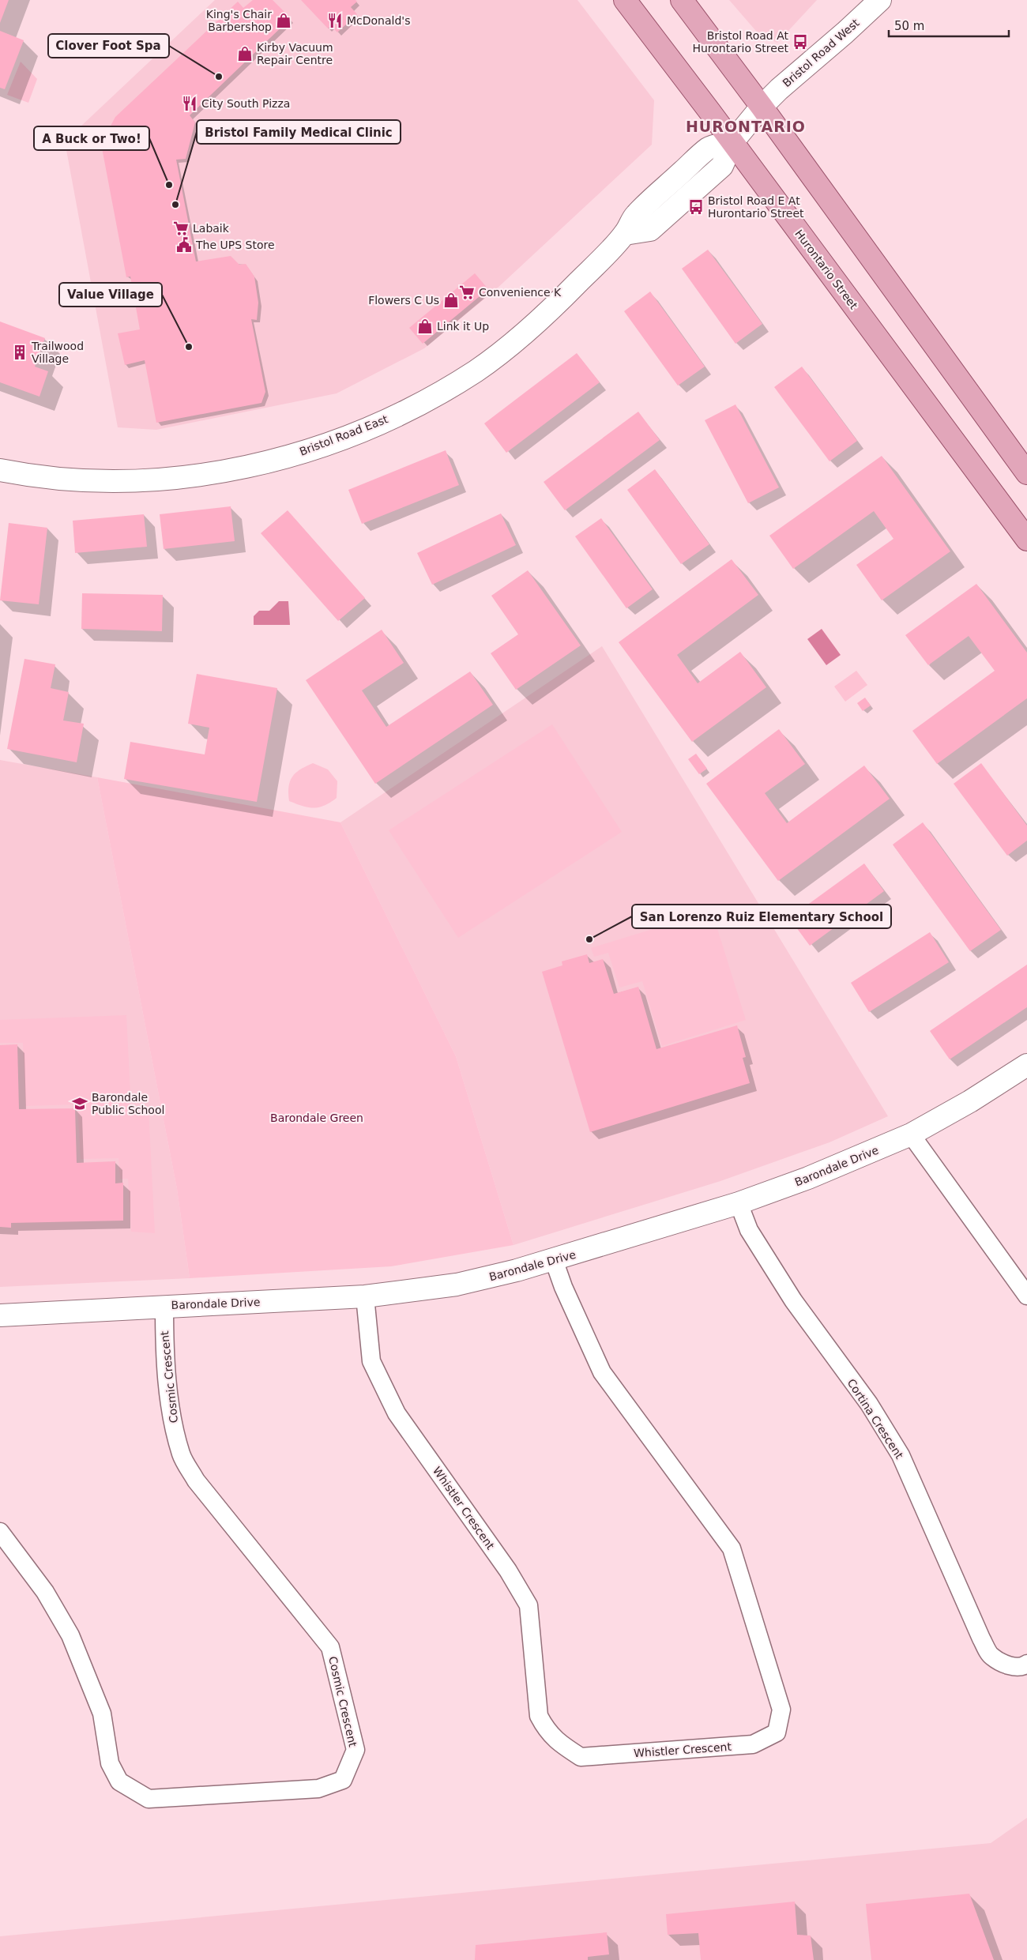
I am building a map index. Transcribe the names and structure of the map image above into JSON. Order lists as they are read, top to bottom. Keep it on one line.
{"streets":{"main road":["Hurontario Street"],"street":["Bristol Road West","Bristol Road East","Barondale Drive","Cosmic Crescent","Cortina Crescent","Whistler Crescent"]},"crossings":[["Bristol Road West","Hurontario Street"],["Bristol Road West","Bristol Road East"],["Hurontario Street","Bristol Road East"],["Barondale Drive","Cosmic Crescent"],["Barondale Drive","Cortina Crescent"],["Barondale Drive","Whistler Crescent"]],"districts":["HURONTARIO"],"parks":["Barondale Green"],"places":{"shop":["King's Chair Barbershop","Kirby Vacuum Repair Centre","Flowers C Us","Link it Up"],"restaurant":["McDonald's","City South Pizza"],"bus stop":["Bristol Road At Hurontario Street","Bristol Road E At Hurontario Street"],"other":["Clover Foot Spa","A Buck or Two!","Bristol Family Medical Clinic","Value Village","San Lorenzo Ruiz Elementary School"],"supermarket":["Labaik","Convenience K"],"public building":["The UPS Store"],"building":["Trailwood Village"],"school or university":["Barondale Public School"]},"scale_bar":"50 m"}
